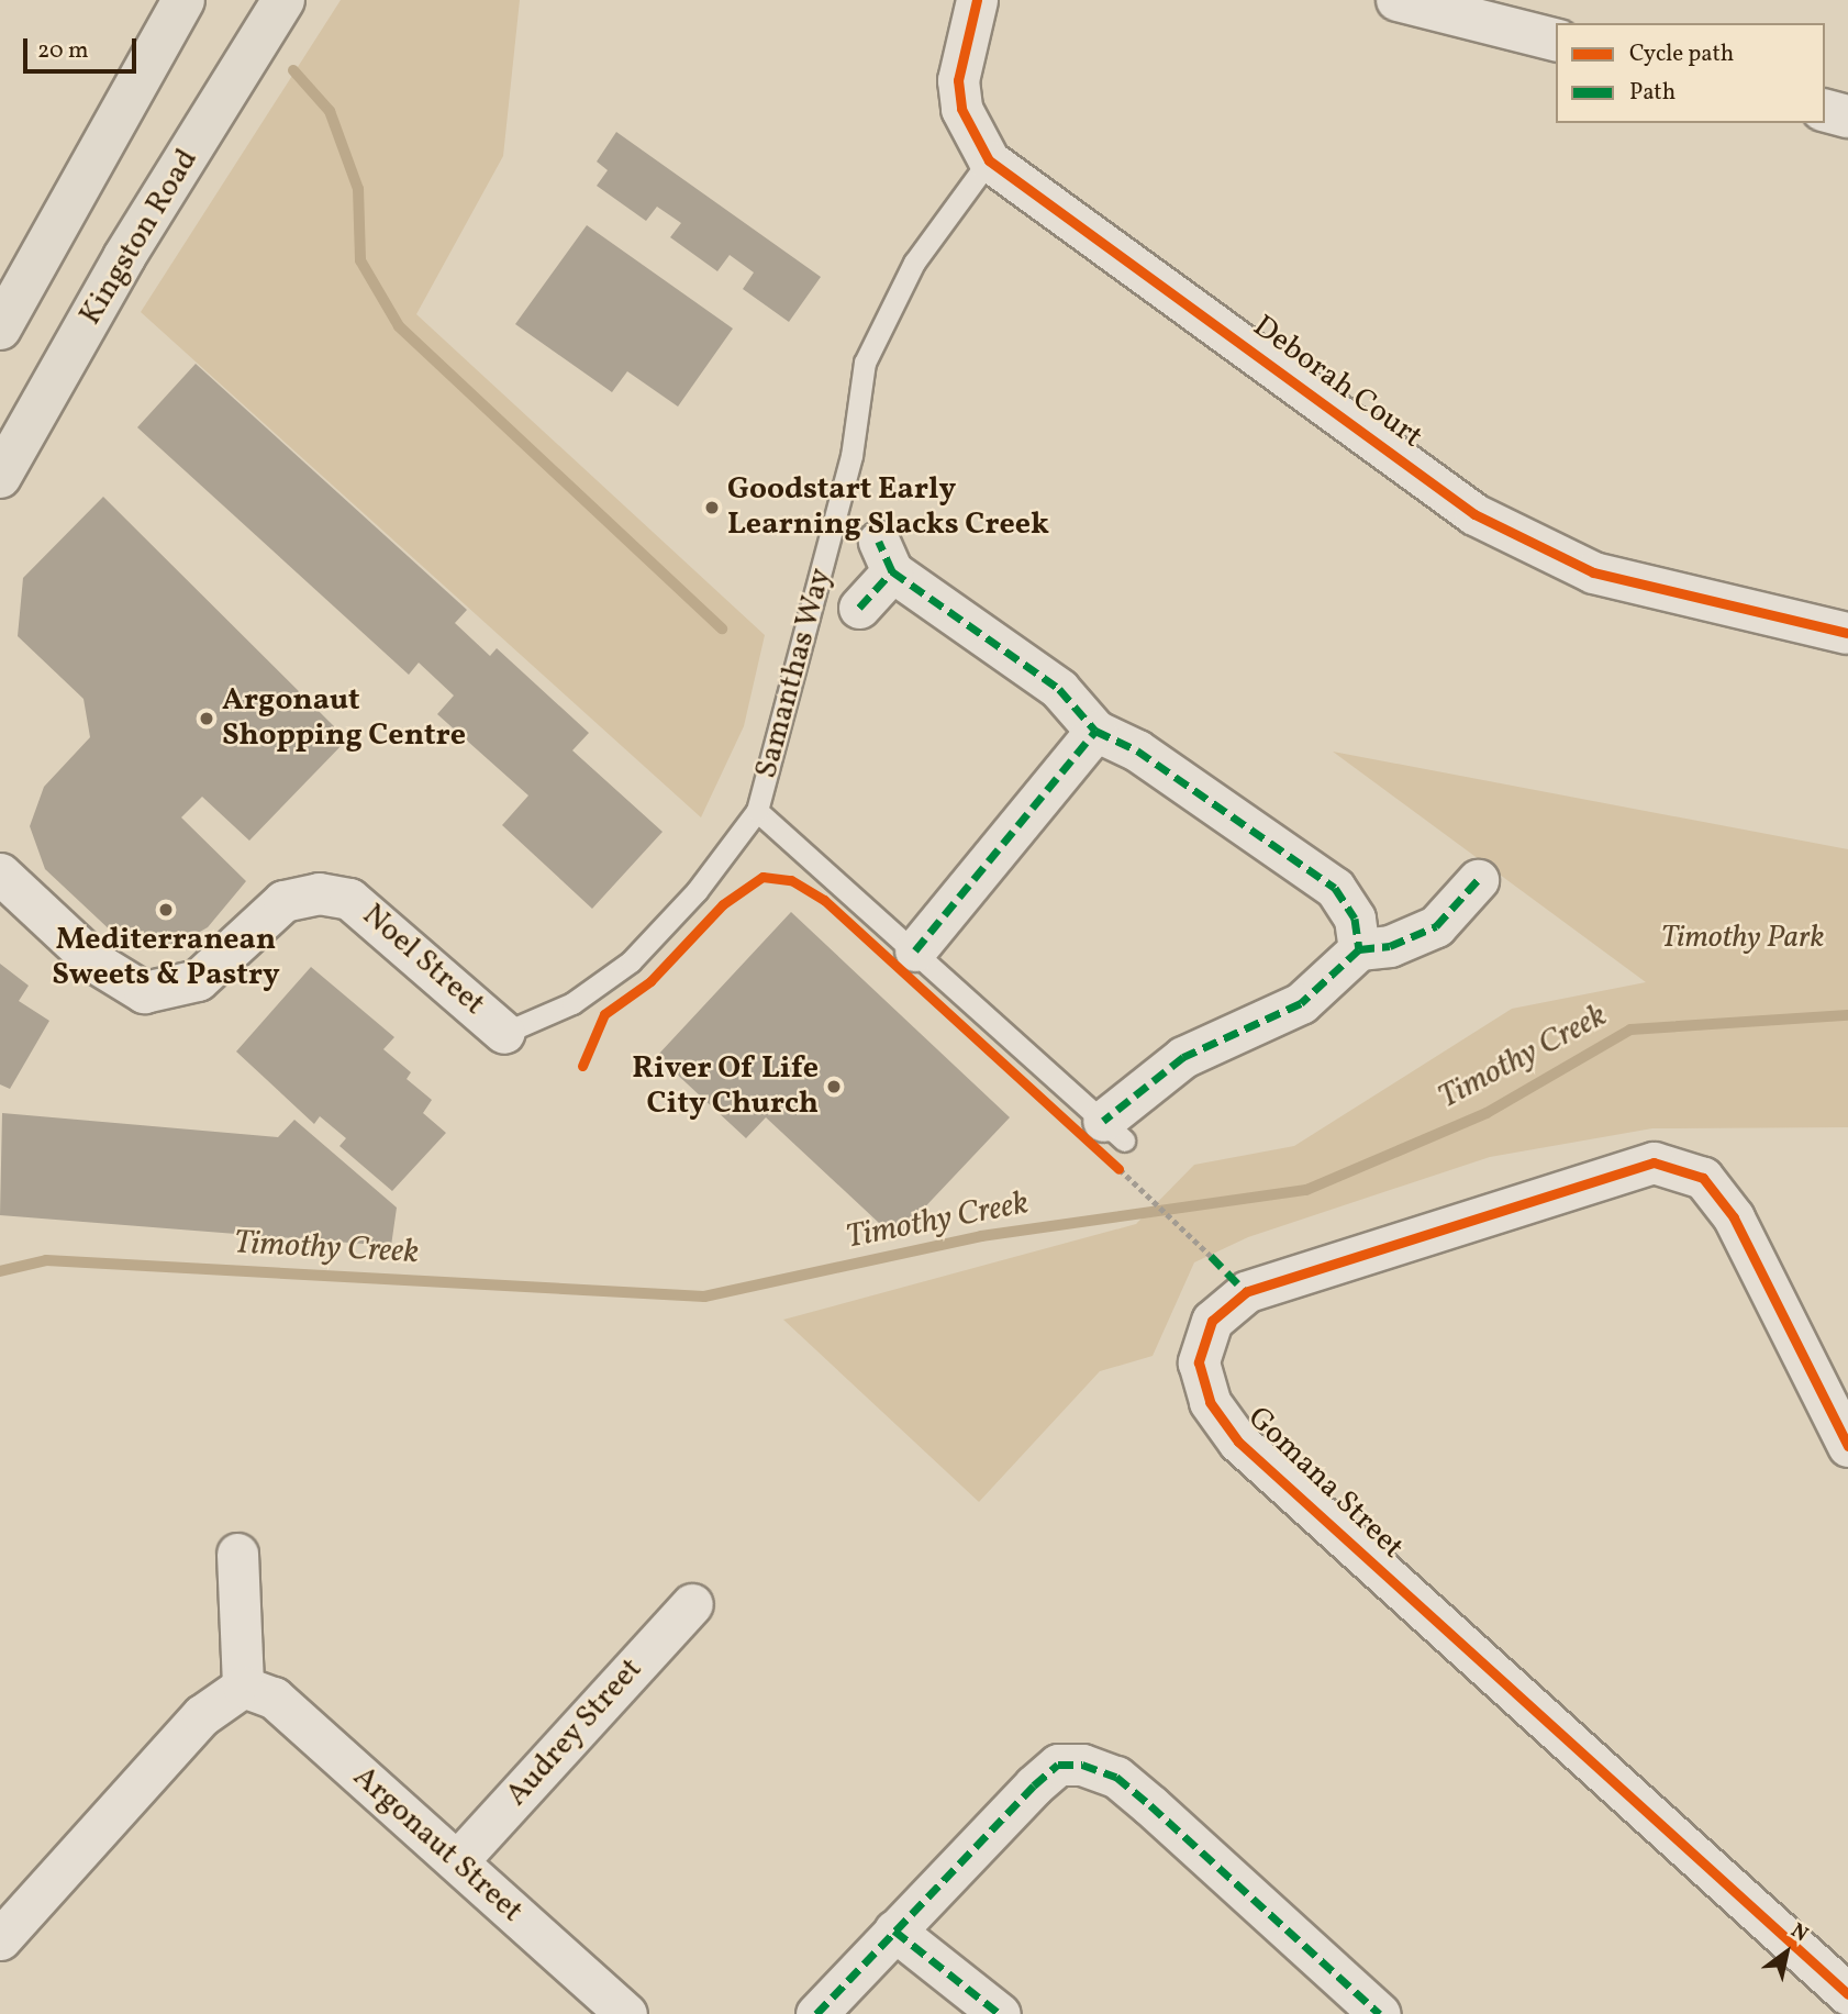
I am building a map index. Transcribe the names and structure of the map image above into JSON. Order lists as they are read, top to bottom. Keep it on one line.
{"streets":{"main road":["Kingston Road"],"street":["Deborah Court","Noel Street","Gomana Street","Audrey Street","Argonaut Street"],"lane":["Samanthas Way"]},"crossings":[["Deborah Court","Samanthas Way"],["Samanthas Way","Noel Street"],["Audrey Street","Argonaut Street"]],"water":["Timothy Creek"],"parks":["Timothy Park"],"places":["Goodstart Early Learning Slacks Creek","Argonaut Shopping Centre","Mediterranean Sweets & Pastry","River Of Life City Church"],"legend":["Cycle path","Path"],"scale_bar":"20 m","north":"top right"}
